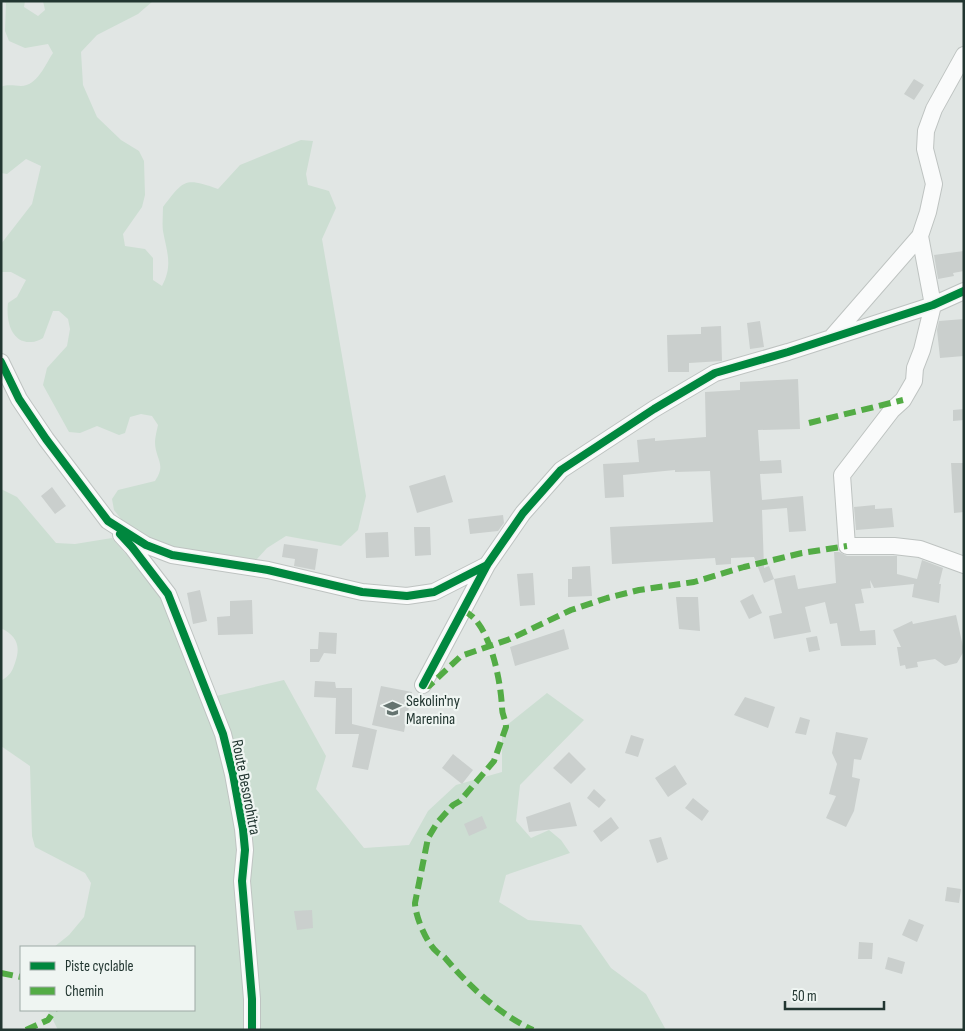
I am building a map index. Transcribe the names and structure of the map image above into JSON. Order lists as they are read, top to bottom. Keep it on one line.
{"streets":{"street":["Route Besorohitra"]},"places":{"school or university":["Sekolin'ny Marenina"]},"legend":["Piste cyclable","Chemin"],"scale_bar":"50 m"}
